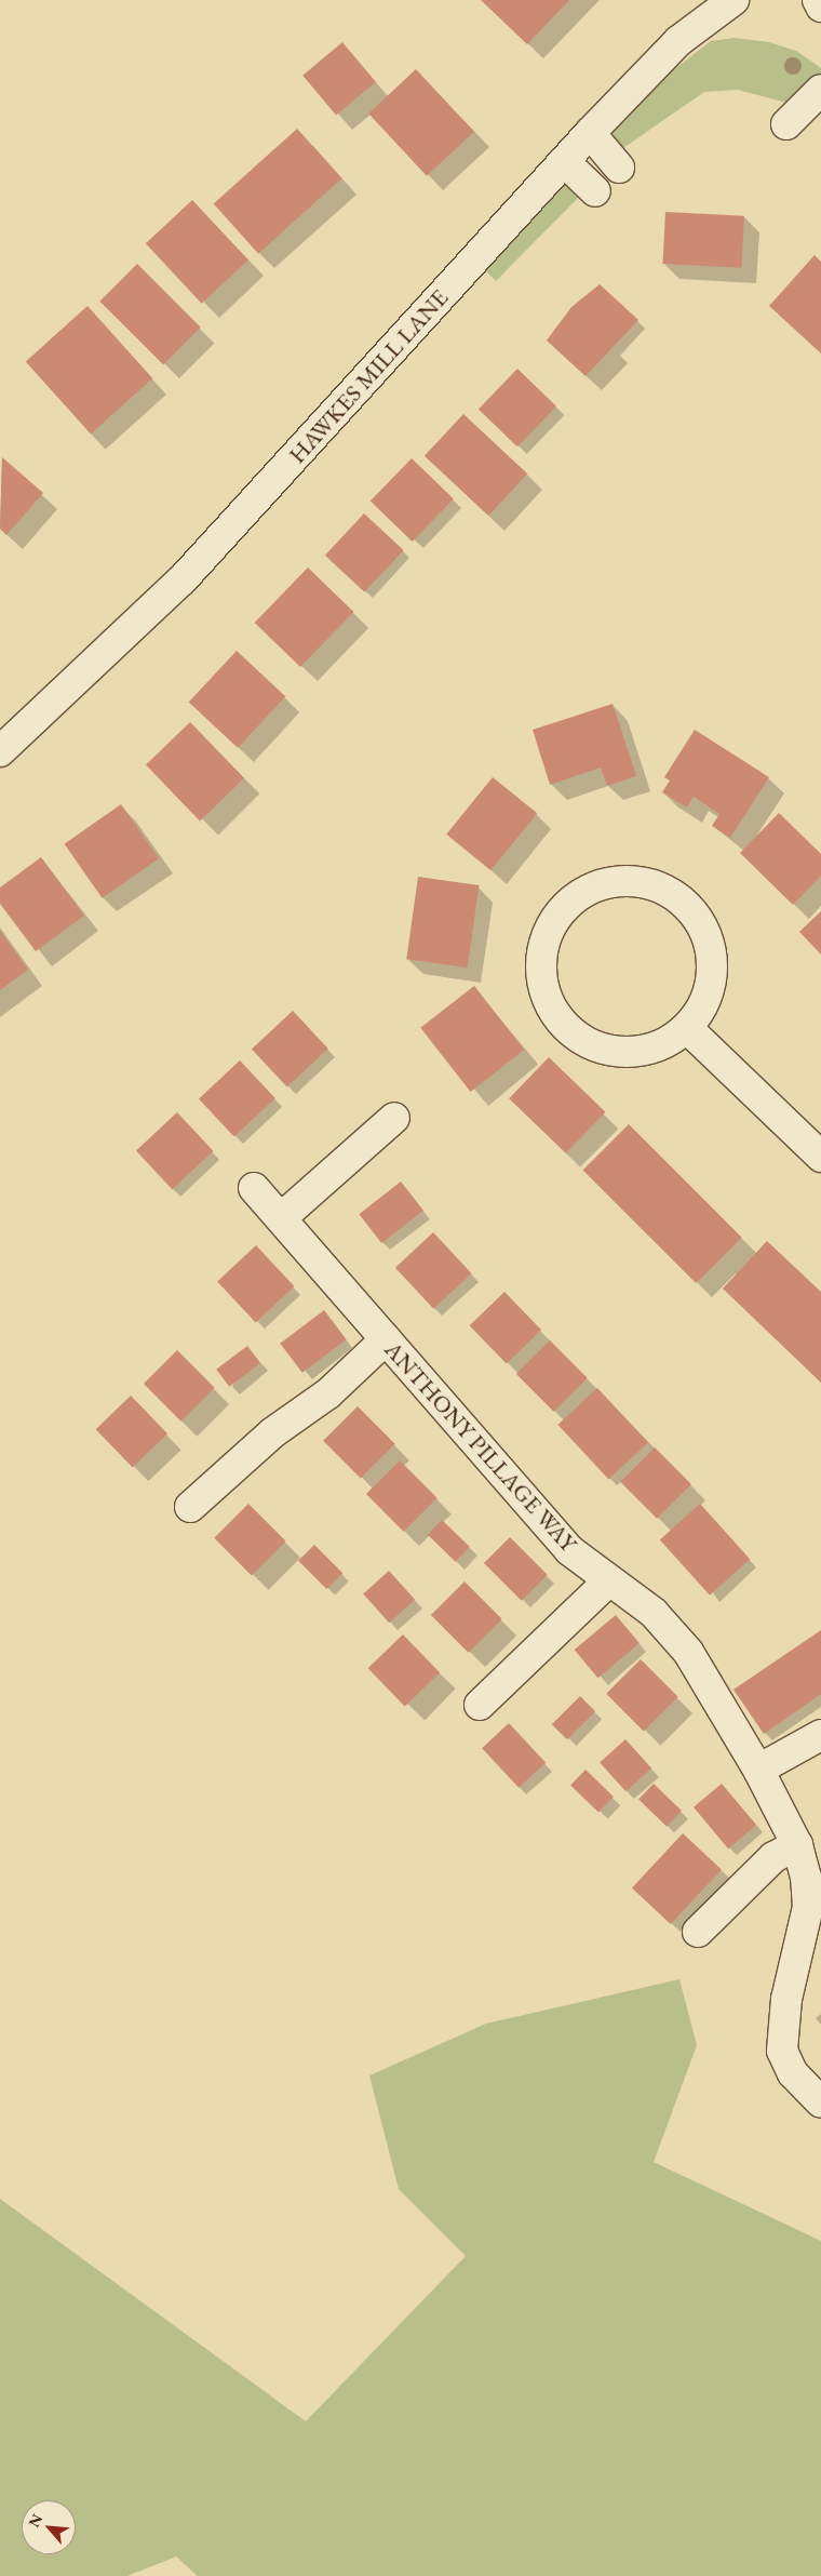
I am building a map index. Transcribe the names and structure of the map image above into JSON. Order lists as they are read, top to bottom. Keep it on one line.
{"streets":{"street":["HAWKES MILL LANE","ANTHONY PILLAGE WAY"]},"north":"top left"}
